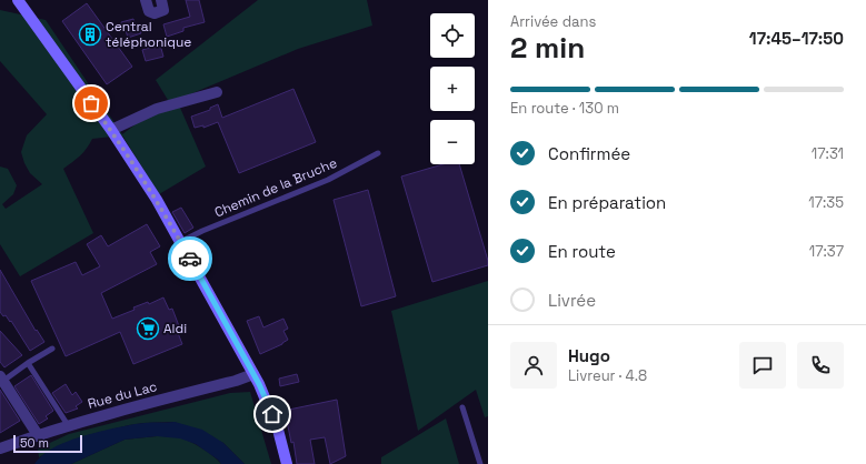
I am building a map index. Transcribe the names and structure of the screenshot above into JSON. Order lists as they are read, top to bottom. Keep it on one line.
{"streets":{"street":["Rue du Lac"],"lane":["Chemin de la Bruche"]},"places":{"building":["Central téléphonique"],"supermarket":["Aldi"]},"scale_bar":"50 m","page":{"heading":["2 min","Arrivée dans","17:45–17:50"],"panel":["Hugo","Livreur · 4.8"],"map_buttons":["+","−"],"bar":"En route · 130 m","list":[["Confirmée","17:31"],["En préparation","17:35"],["En route","17:37"],"Livrée"],"scale":"50 m"}}
